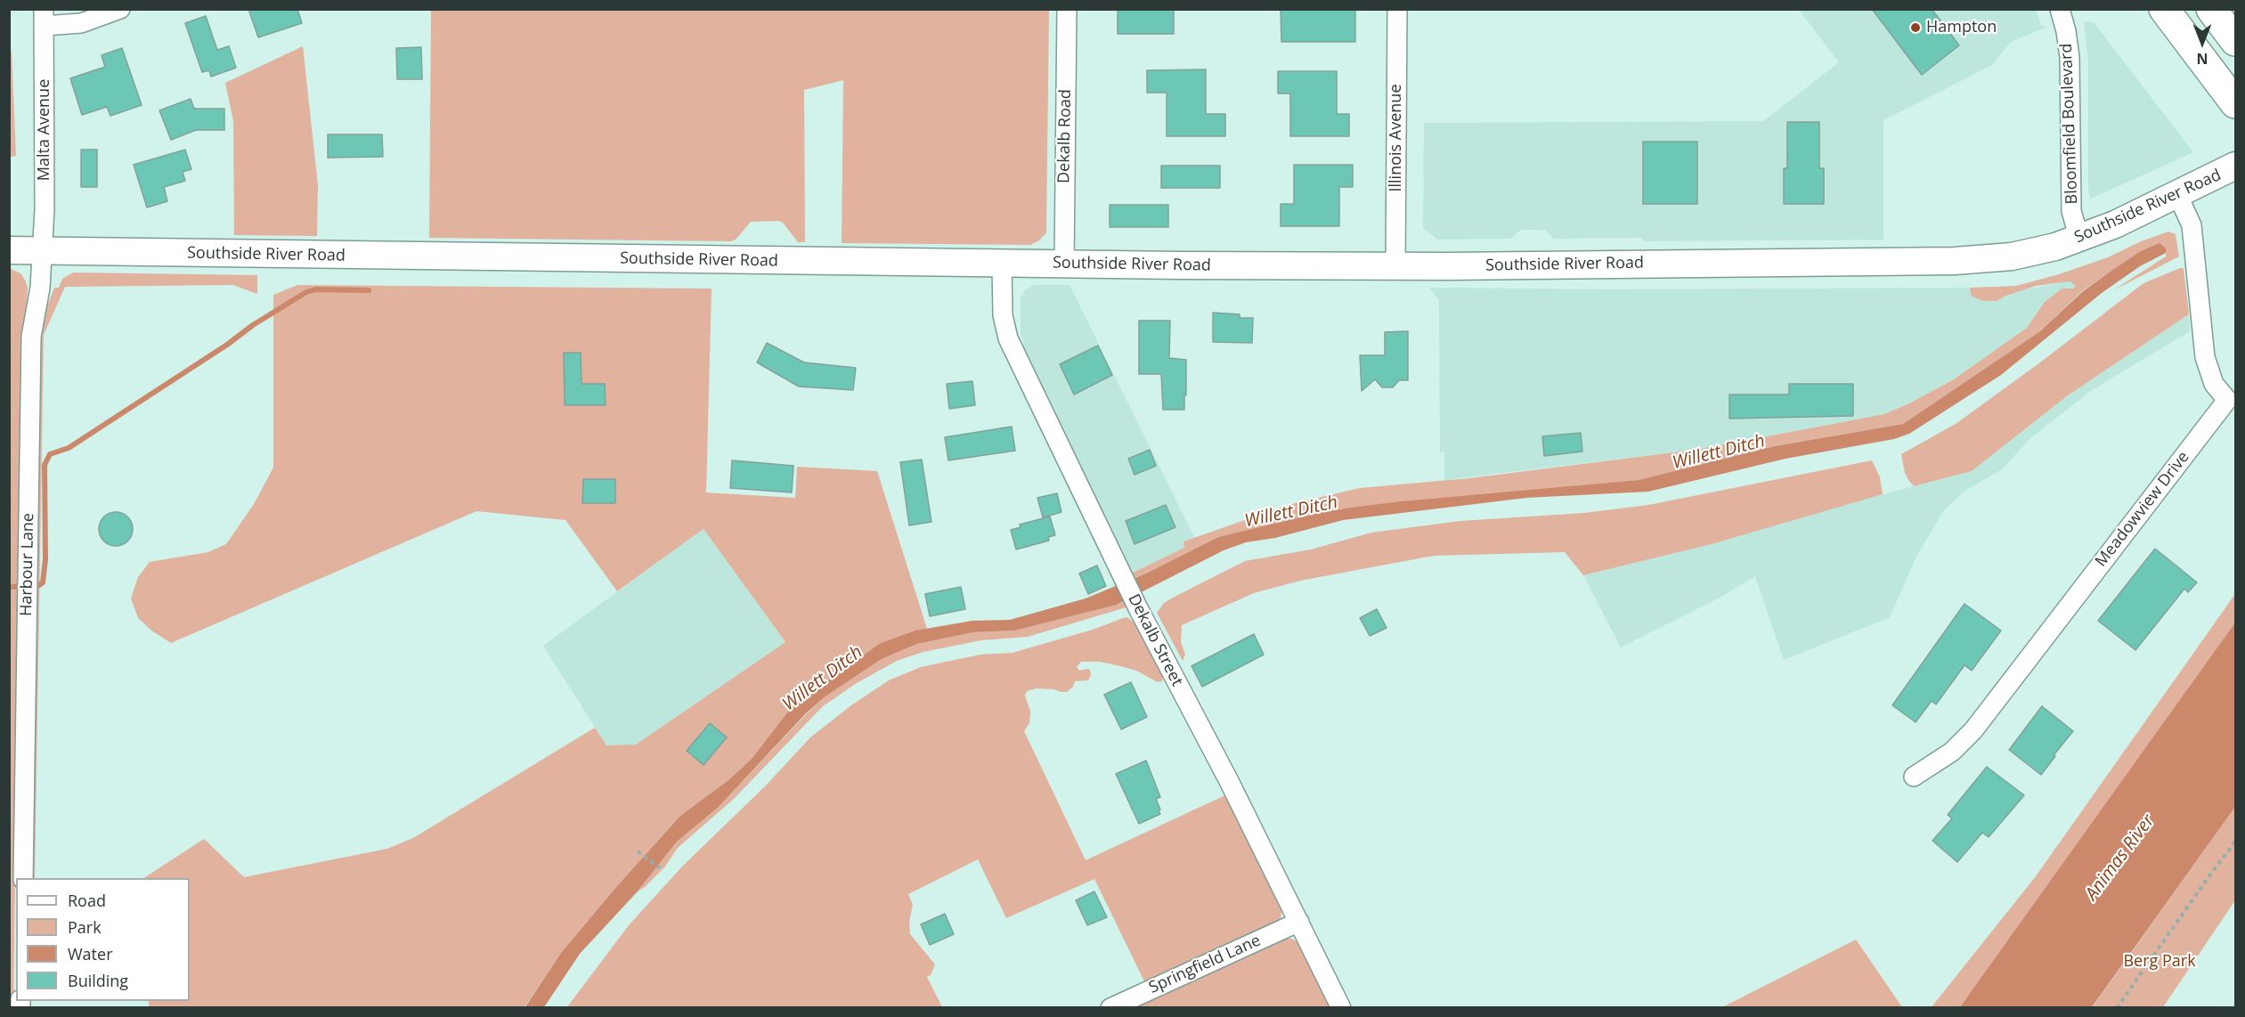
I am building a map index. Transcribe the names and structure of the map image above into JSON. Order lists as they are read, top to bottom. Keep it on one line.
{"streets":{"main road":["Southside River Road"],"street":["Bloomfield Boulevard","Malta Avenue","Dekalb Road","Illinois Avenue","Meadowview Drive","Harbour Lane","Dekalb Street","Springfield Lane"]},"crossings":[["Bloomfield Boulevard","Southside River Road"],["Malta Avenue","Southside River Road"],["Malta Avenue","Harbour Lane"],["Dekalb Road","Southside River Road"],["Illinois Avenue","Southside River Road"],["Southside River Road","Meadowview Drive"],["Southside River Road","Harbour Lane"],["Southside River Road","Dekalb Street"],["Dekalb Street","Springfield Lane"]],"water":["Willett Ditch","Animas River"],"parks":["Berg Park"],"places":["Hampton"],"legend":["Road","Park","Water","Building"],"north":"bottom"}
